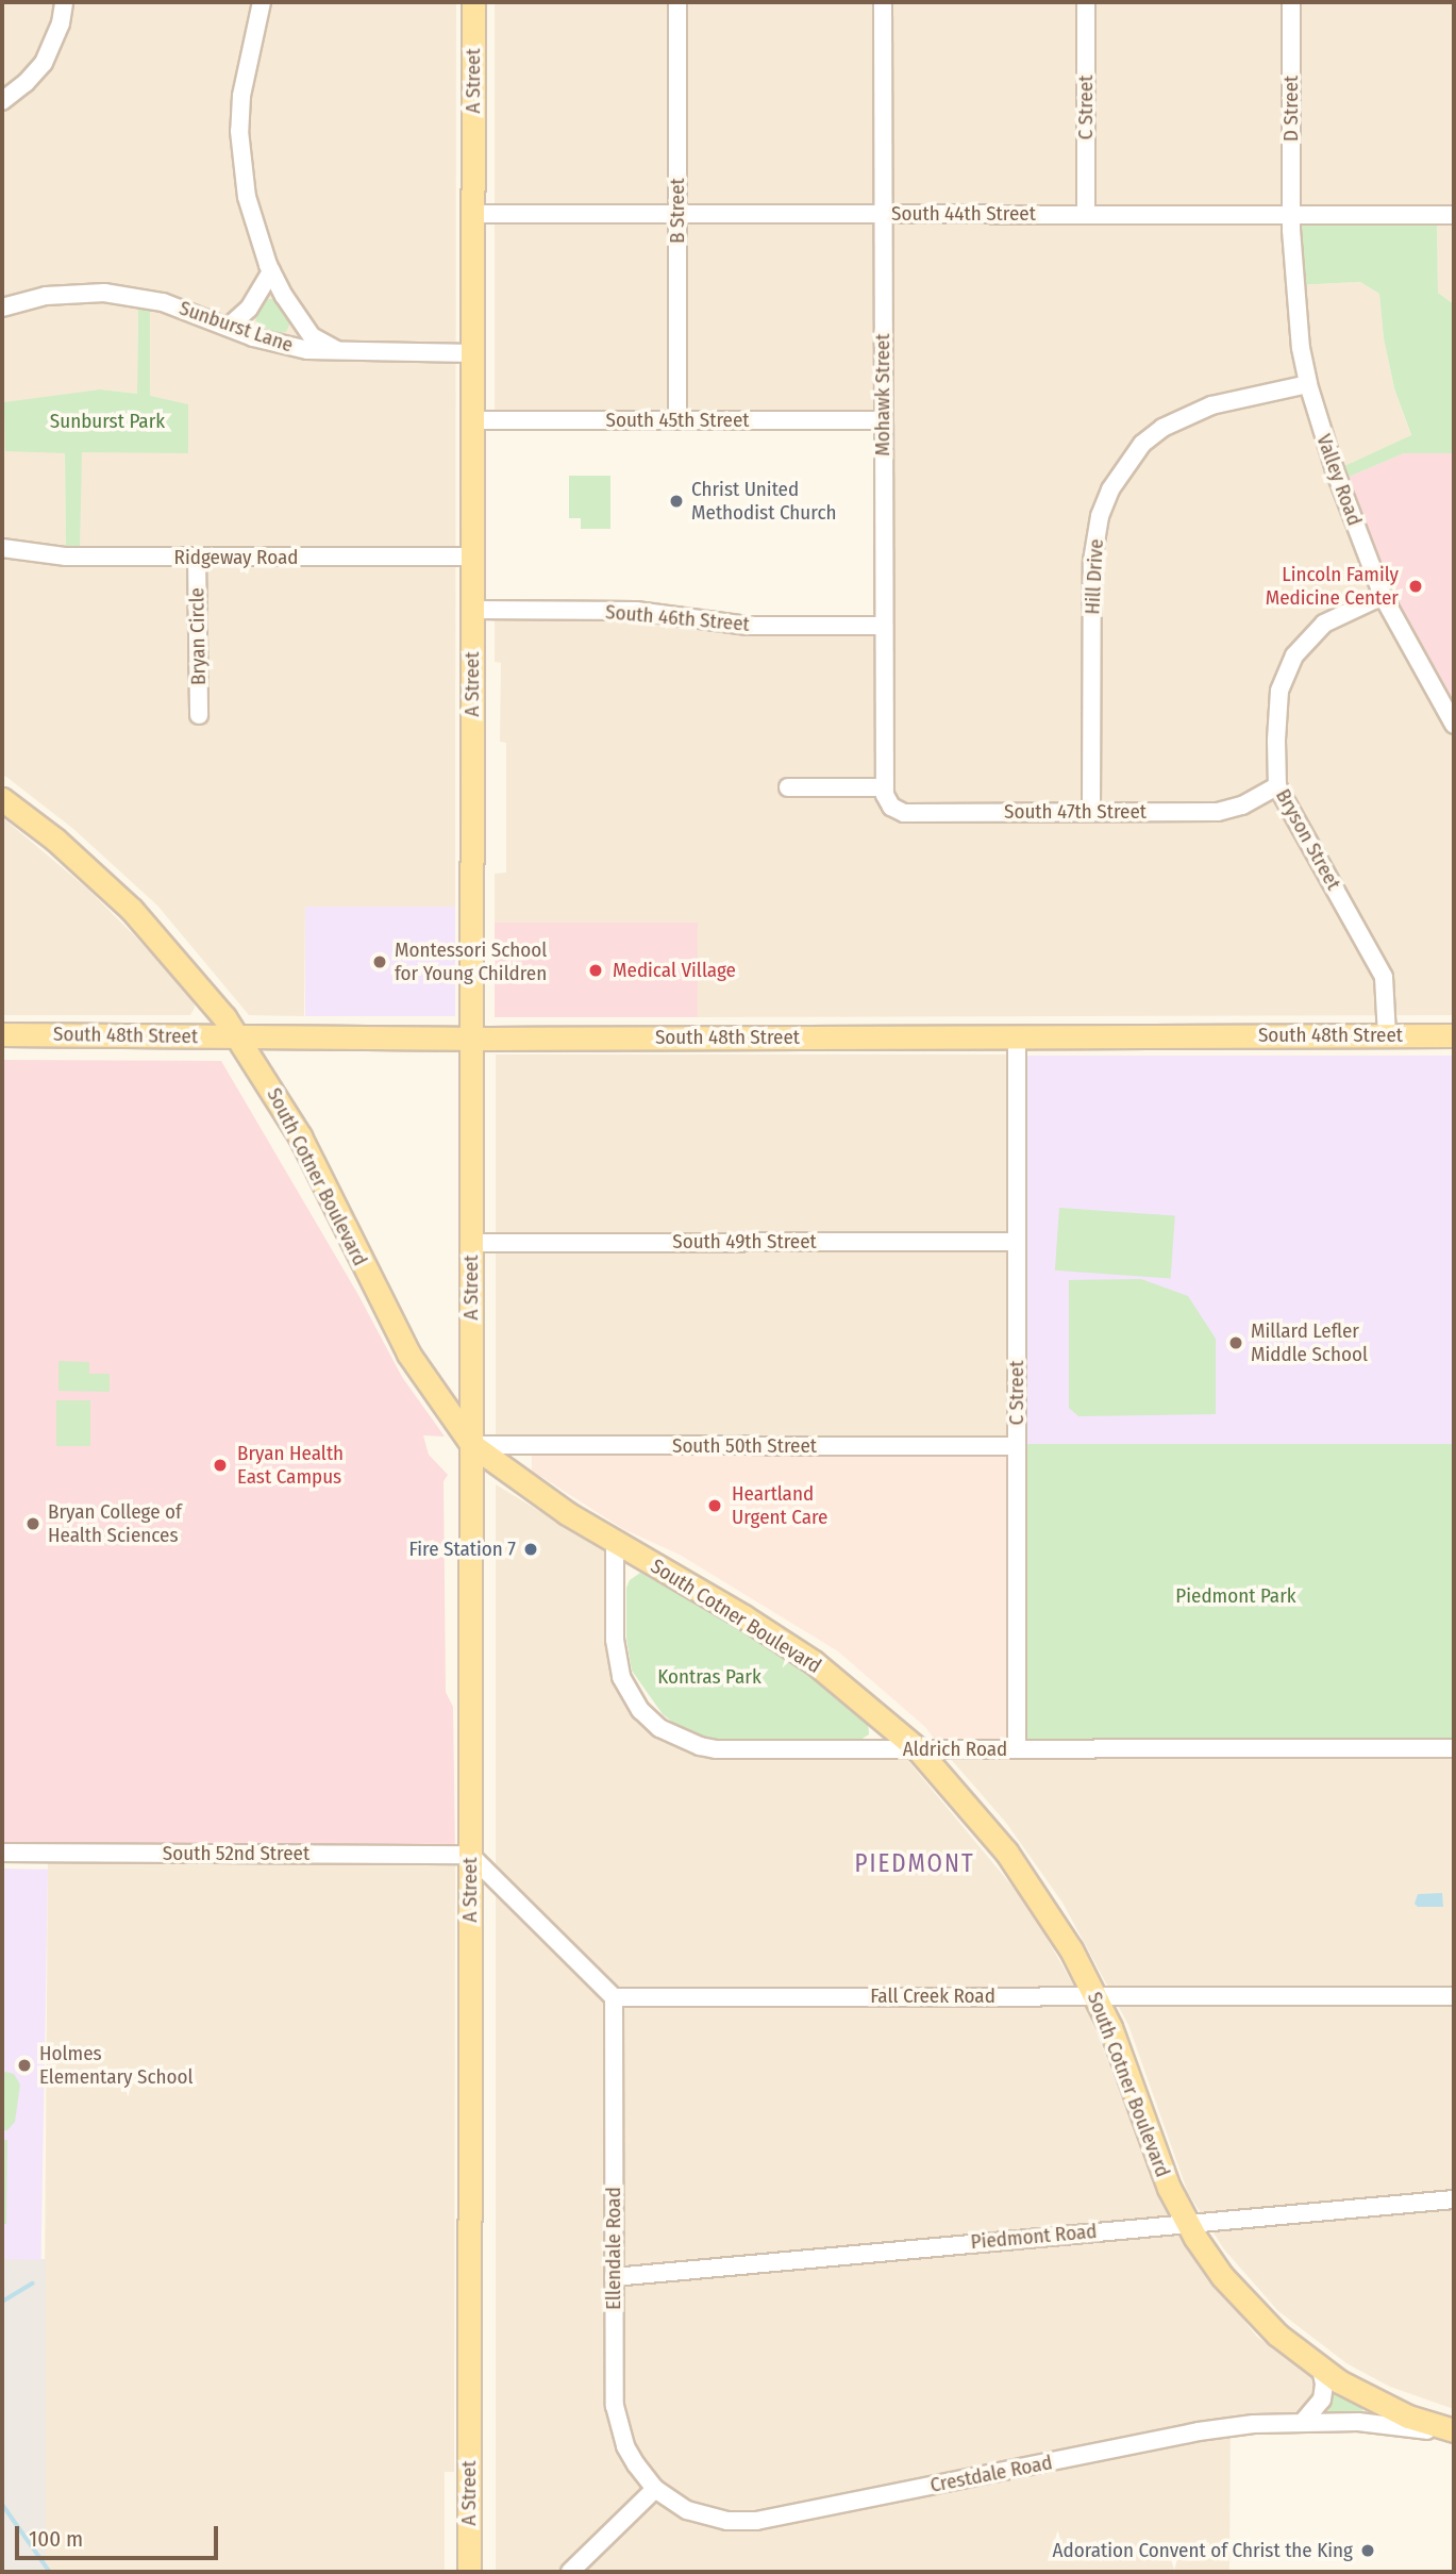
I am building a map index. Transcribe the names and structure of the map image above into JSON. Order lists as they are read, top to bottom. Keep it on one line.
{"streets":{"main road":["A Street","South 48th Street","South Cotner Boulevard"],"street":["C Street","D Street","B Street","South 44th Street","Sunburst Lane","Mohawk Street","South 45th Street","Valley Road","Ridgeway Road","Hill Drive","South 46th Street","Bryan Circle","South 47th Street","Bryson Street","South 49th Street","South 50th Street","Aldrich Road","South 52nd Street","Fall Creek Road","Piedmont Road","Ellendale Road","Crestdale Road"]},"crossings":[["A Street","South 44th Street"],["A Street","Sunburst Lane"],["A Street","South 45th Street"],["A Street","Ridgeway Road"],["A Street","South 46th Street"],["A Street","South 48th Street"],["A Street","South Cotner Boulevard"],["A Street","South 49th Street"],["A Street","South 50th Street"],["A Street","South 52nd Street"],["C Street","South 44th Street"],["C Street","South 48th Street"],["C Street","South 49th Street"],["C Street","South 50th Street"],["C Street","Aldrich Road"],["D Street","South 44th Street"],["D Street","Valley Road"],["B Street","South 44th Street"],["B Street","South 45th Street"],["South 44th Street","Mohawk Street"],["South 44th Street","Valley Road"],["Mohawk Street","South 45th Street"],["Mohawk Street","South 46th Street"],["Mohawk Street","South 47th Street"],["Valley Road","Hill Drive"],["Valley Road","Bryson Street"],["Ridgeway Road","Bryan Circle"],["Hill Drive","South 47th Street"],["South 47th Street","Bryson Street"],["Bryson Street","South 48th Street"],["South 48th Street","South Cotner Boulevard"],["South Cotner Boulevard","South 50th Street"],["South Cotner Boulevard","Aldrich Road"],["South Cotner Boulevard","Fall Creek Road"],["South Cotner Boulevard","Piedmont Road"],["South Cotner Boulevard","Crestdale Road"],["Fall Creek Road","Ellendale Road"],["Piedmont Road","Ellendale Road"],["Ellendale Road","Crestdale Road"]],"districts":["PIEDMONT"],"parks":["Sunburst Park","Piedmont Park","Kontras Park"],"places":["Christ United Methodist Church","Lincoln Family Medicine Center","Montessori School for Young Children","Medical Village","Millard Lefler Middle School","Bryan Health East Campus","Heartland Urgent Care","Bryan College of Health Sciences","Fire Station 7","Holmes Elementary School","Adoration Convent of Christ the King"],"scale_bar":"100 m"}
